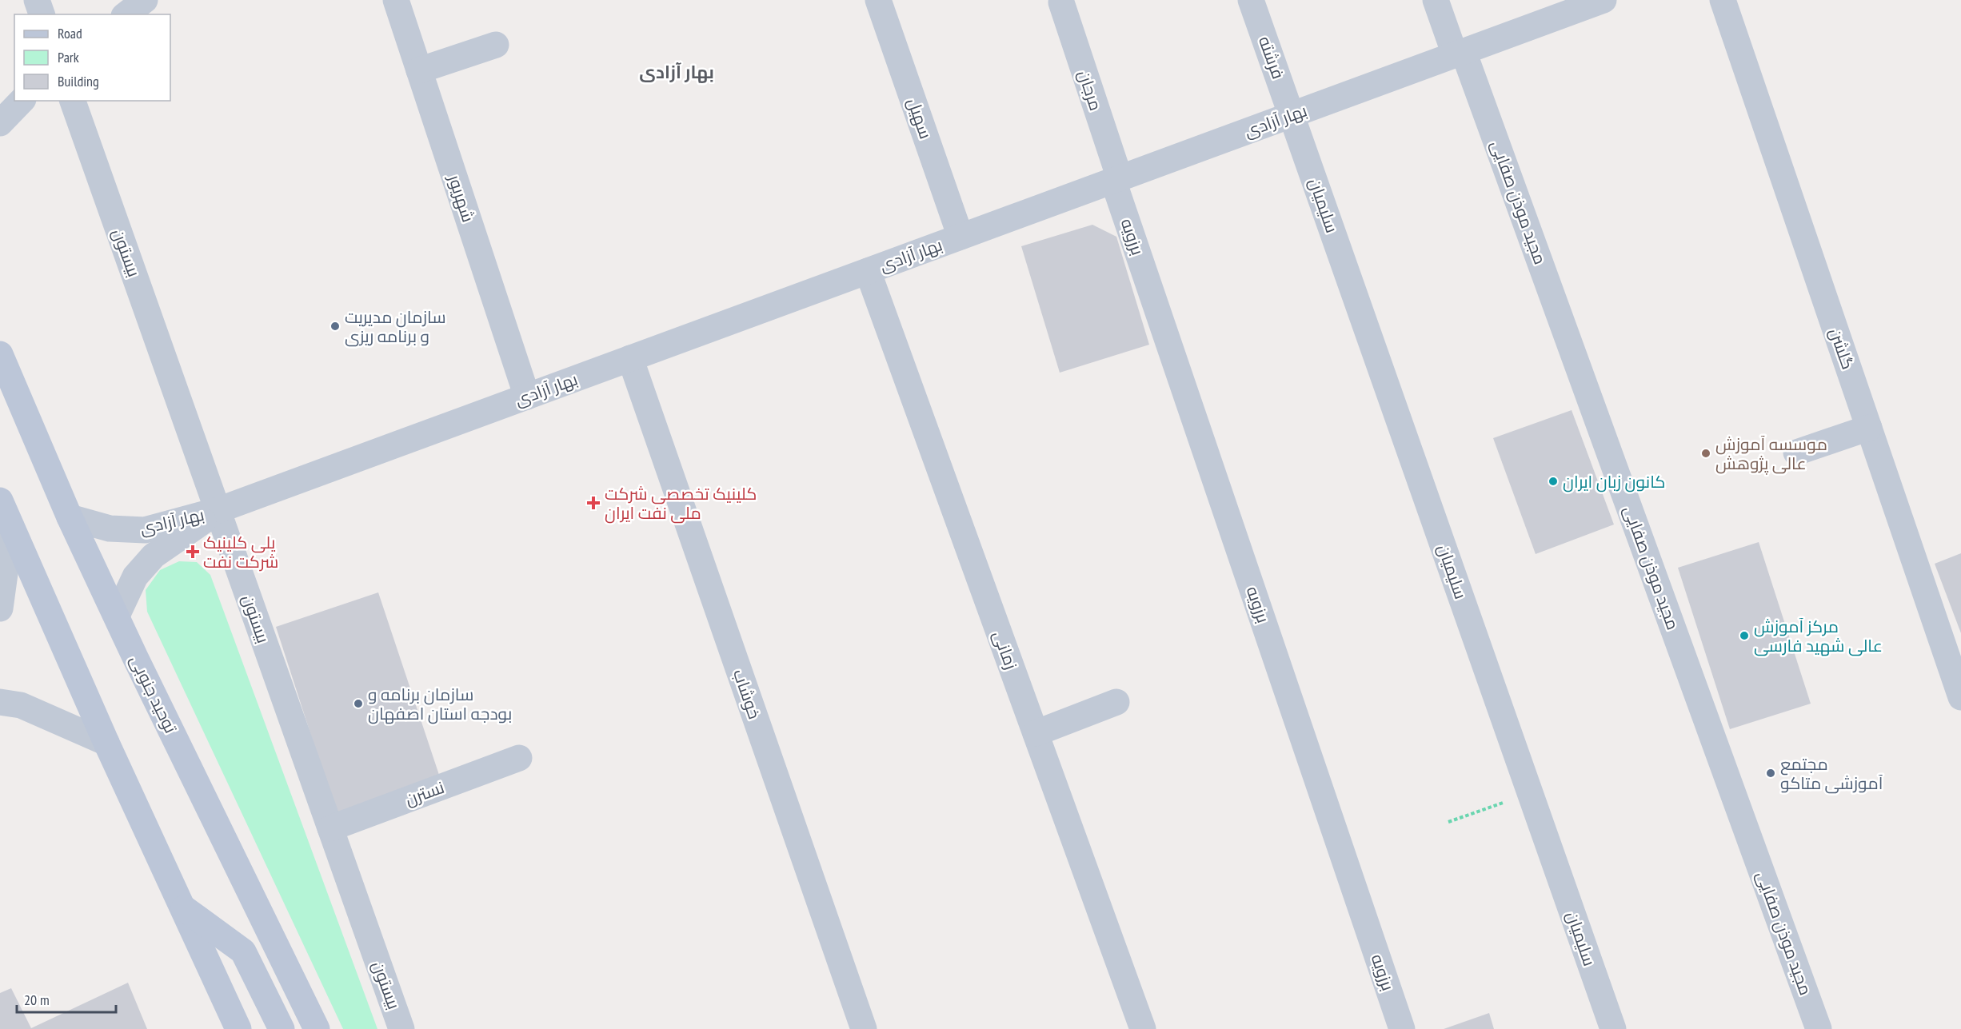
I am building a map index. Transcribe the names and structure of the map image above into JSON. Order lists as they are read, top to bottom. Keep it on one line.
{"streets":{"main road":["توحید جنوبی"],"street":["فرشته","مرجان","سهیل","بهار آزادی","شهریور","مجید موذن صفایی","سلیمیان","برزویه","بیستون","گلشن","زمانی","خوشاب","نسترن"]},"crossings":[["فرشته","بهار آزادی"],["فرشته","سلیمیان"],["مرجان","بهار آزادی"],["مرجان","برزویه"],["سهیل","بهار آزادی"],["بهار آزادی","شهریور"],["بهار آزادی","مجید موذن صفایی"],["بهار آزادی","سلیمیان"],["بهار آزادی","برزویه"],["بهار آزادی","بیستون"],["بهار آزادی","زمانی"],["بهار آزادی","توحید جنوبی"],["بهار آزادی","خوشاب"],["بیستون","نسترن"]],"districts":["بهار آزادی"],"places":{"other":["سازمان مدیریت و برنامه ریزی","موسسه آموزش عالی پژوهش","کانون زبان ایران","مرکز آموزش عالی شهید فارسی","سازمان برنامه و بودجه استان اصفهان","مجتمع آموزشی متاکو"],"health":["کلینیک تخصصی شرکت ملی نفت ایران","پلی کلینیک شرکت نفت"]},"legend":["Road","Park","Building"],"scale_bar":"20 m"}
